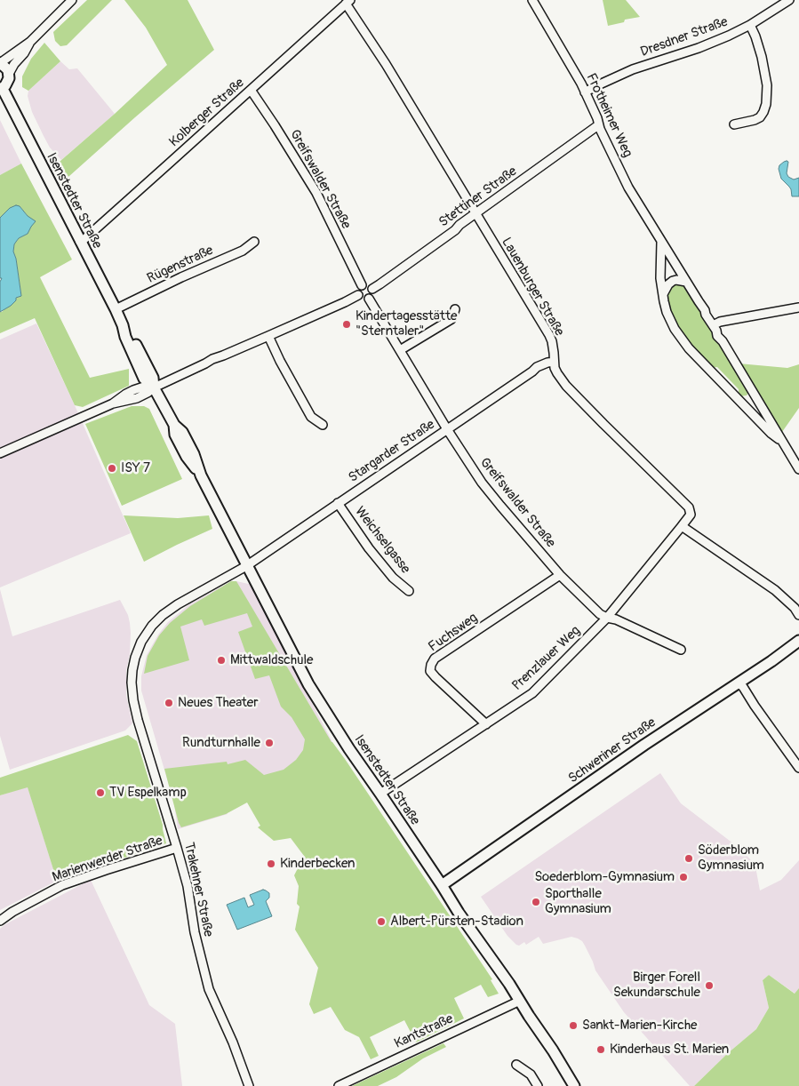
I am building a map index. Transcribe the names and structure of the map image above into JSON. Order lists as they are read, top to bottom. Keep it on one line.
{"streets":{"street":["Dresdner Straße","Kolberger Straße","Frotheimer Weg","Greifswalder Straße","Stettiner Straße","Isenstedter Straße","Rügenstraße","Lauenburger Straße","Stargarder Straße","Weichselgasse","Fuchsweg","Prenzlauer Weg","Schweriner Straße","Marienwerder Straße","Trakehner Straße","Kantstraße"]},"crossings":[["Dresdner Straße","Frotheimer Weg"],["Kolberger Straße","Greifswalder Straße"],["Kolberger Straße","Isenstedter Straße"],["Kolberger Straße","Lauenburger Straße"],["Frotheimer Weg","Stettiner Straße"],["Greifswalder Straße","Stettiner Straße"],["Greifswalder Straße","Stargarder Straße"],["Greifswalder Straße","Fuchsweg"],["Greifswalder Straße","Prenzlauer Weg"],["Stettiner Straße","Lauenburger Straße"],["Isenstedter Straße","Rügenstraße"],["Isenstedter Straße","Stargarder Straße"],["Isenstedter Straße","Prenzlauer Weg"],["Isenstedter Straße","Schweriner Straße"],["Isenstedter Straße","Trakehner Straße"],["Isenstedter Straße","Kantstraße"],["Lauenburger Straße","Stargarder Straße"],["Lauenburger Straße","Prenzlauer Weg"],["Stargarder Straße","Weichselgasse"],["Stargarder Straße","Trakehner Straße"],["Fuchsweg","Prenzlauer Weg"],["Marienwerder Straße","Trakehner Straße"]],"places":["Kindertagesstätte \"Sterntaler\"","ISY 7","Mittwaldschule","Neues Theater","Rundturnhalle","TV Espelkamp","Söderblom Gymnasium","Kinderbecken","Soederblom-Gymnasium","Sporthalle Gymnasium","Albert-Pürsten-Stadion","Birger Forell Sekundarschule","Sankt-Marien-Kirche","Kinderhaus St. Marien"]}
